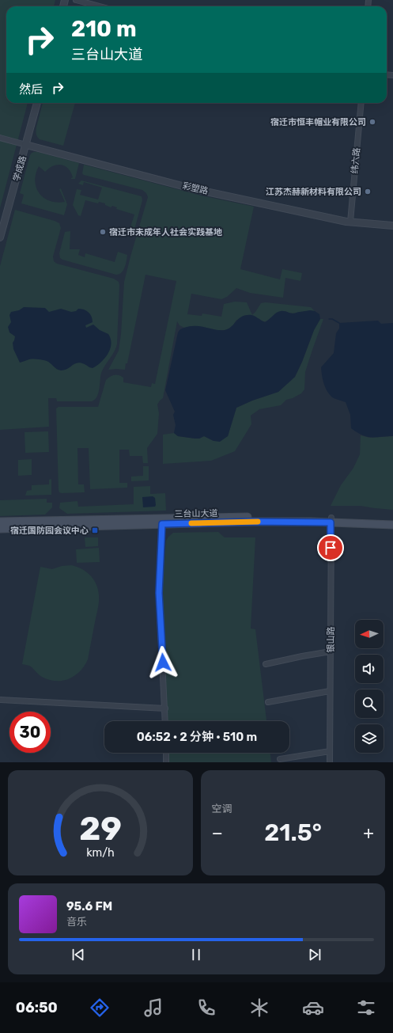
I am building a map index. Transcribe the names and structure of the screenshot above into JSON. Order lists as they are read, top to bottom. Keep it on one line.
{"streets":{"main road":["三台山大道"],"street":["纬六路","学成路","彩塑路","银山路"]},"crossings":[["纬六路","彩塑路"],["学成路","彩塑路"],["三台山大道","银山路"]],"places":{"other":["宿迁市恒丰帽业有限公司","江苏杰赫新材料有限公司","宿迁市未成年人社会实践基地"],"transit":["宿迁国防园会议中心"]},"north":"left","page":{"turn":["210 m","三台山大道"],"then":"然后","limit":"30","trip":"06:52 · 2 分钟 · 510 m","tile":"空调","heat":["−","21.5°","+"],"song":["95.6 FM","音乐"],"tabs":"06:50","gauge":["29","km/h"]}}
